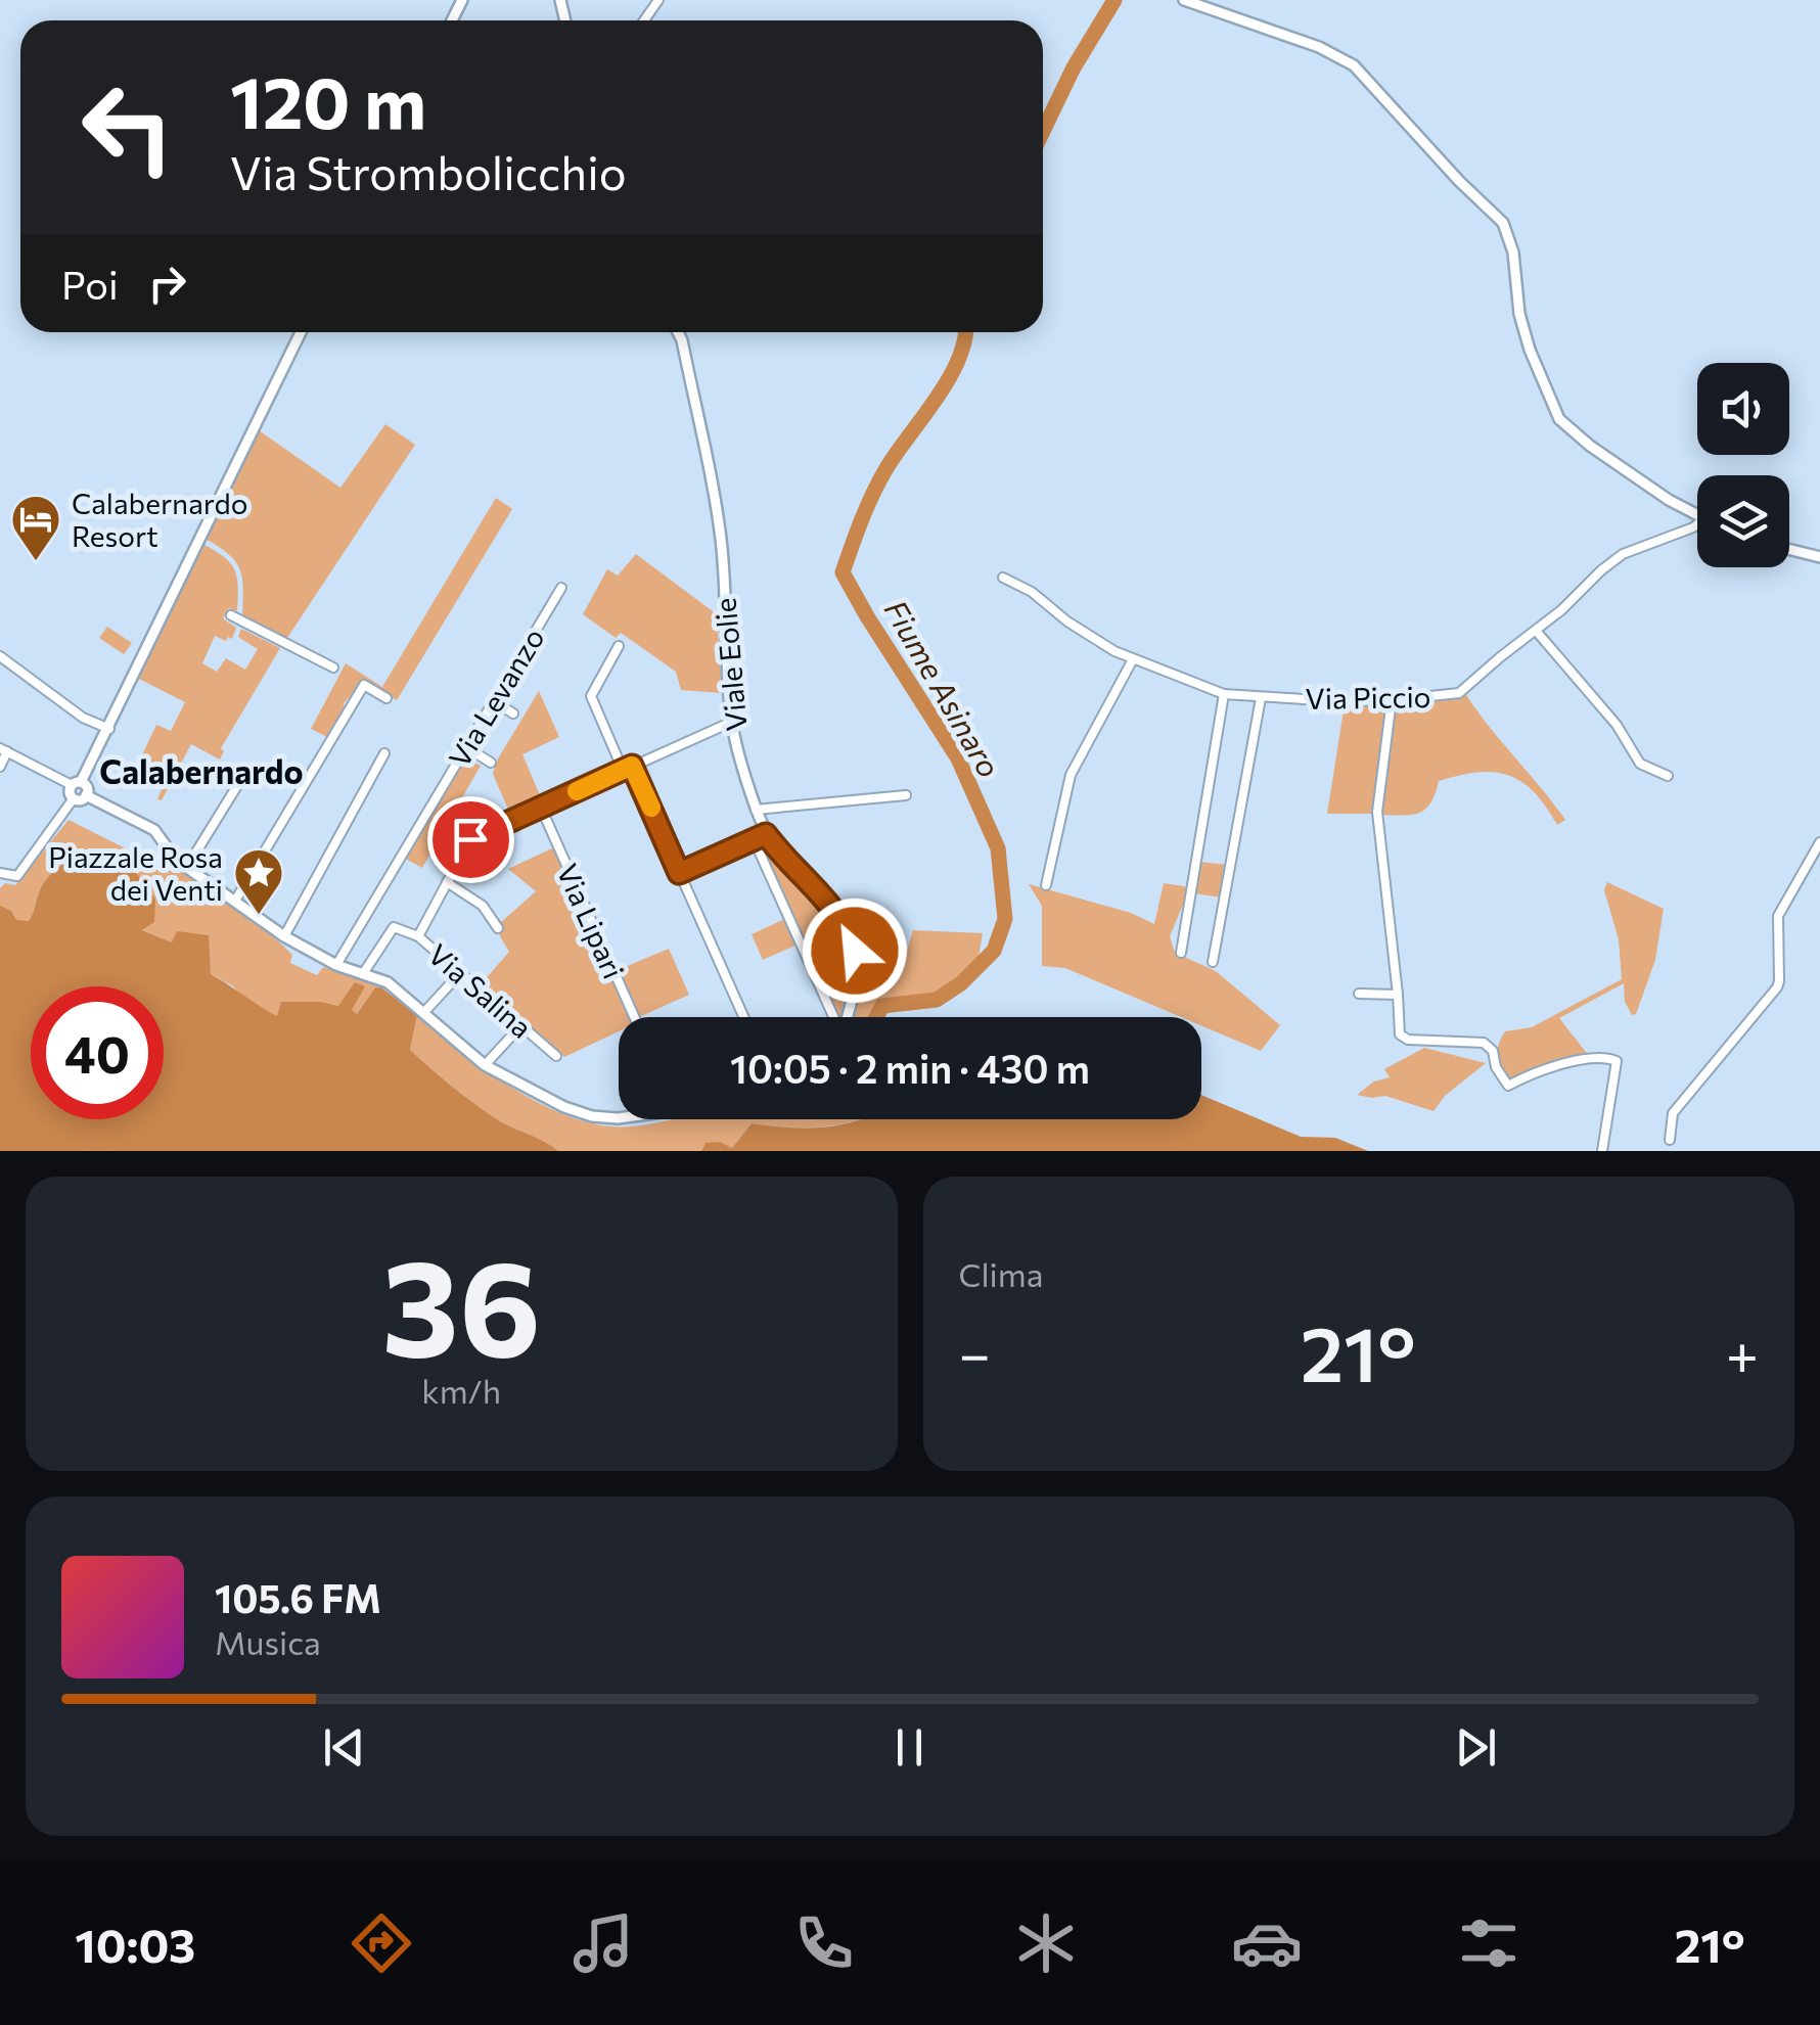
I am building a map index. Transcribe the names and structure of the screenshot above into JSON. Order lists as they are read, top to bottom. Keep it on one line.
{"streets":{"street":["Viale Eolie","Via Levanzo","Via Piccio","Via Lipari","Via Salina"]},"districts":["Calabernardo"],"water":["Fiume Asinaro"],"places":{"hotel":["Calabernardo Resort"],"place":["Piazzale Rosa dei Venti"]},"page":{"turn":["120 m","Via Strombolicchio"],"then":"Poi","limit":"40","trip":"10:05 · 2 min · 430 m","tile":[["36","km/h"],"Clima"],"heat":["−","21°","+"],"song":["105.6 FM","Musica"],"tabs":["10:03","21°"]}}
